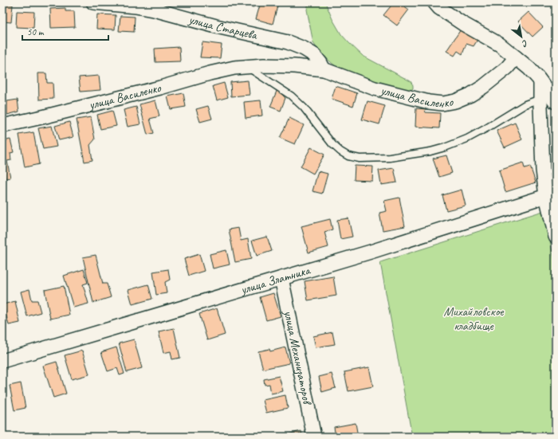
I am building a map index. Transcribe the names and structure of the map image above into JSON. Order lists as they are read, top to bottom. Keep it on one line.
{"streets":{"street":["улица Старцева","улица Василенко","улица Златника","улица Механизаторов"]},"crossings":[["улица Старцева","улица Василенко"],["улица Златника","улица Механизаторов"]],"parks":["Михайловское кладбище"],"scale_bar":"50 m","north":"bottom right"}
